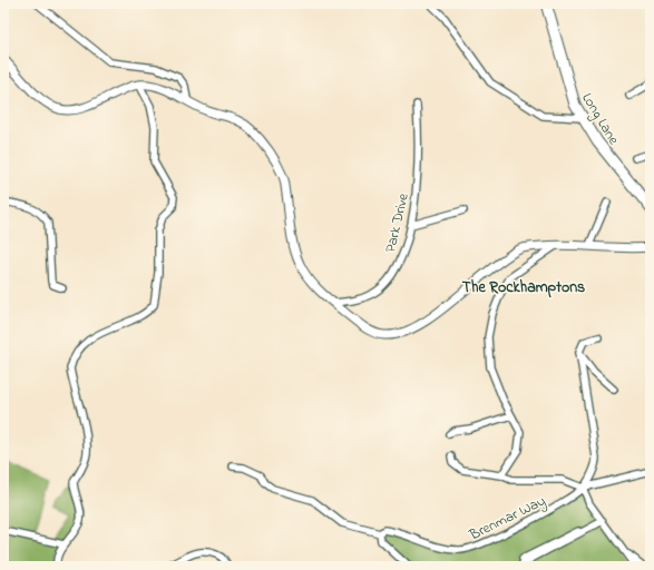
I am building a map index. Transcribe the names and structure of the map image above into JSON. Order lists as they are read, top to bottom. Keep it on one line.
{"streets":{"main road":["Long Lane"],"street":["Park Drive","Brenmar Way"]},"districts":["The Rockhamptons"]}
